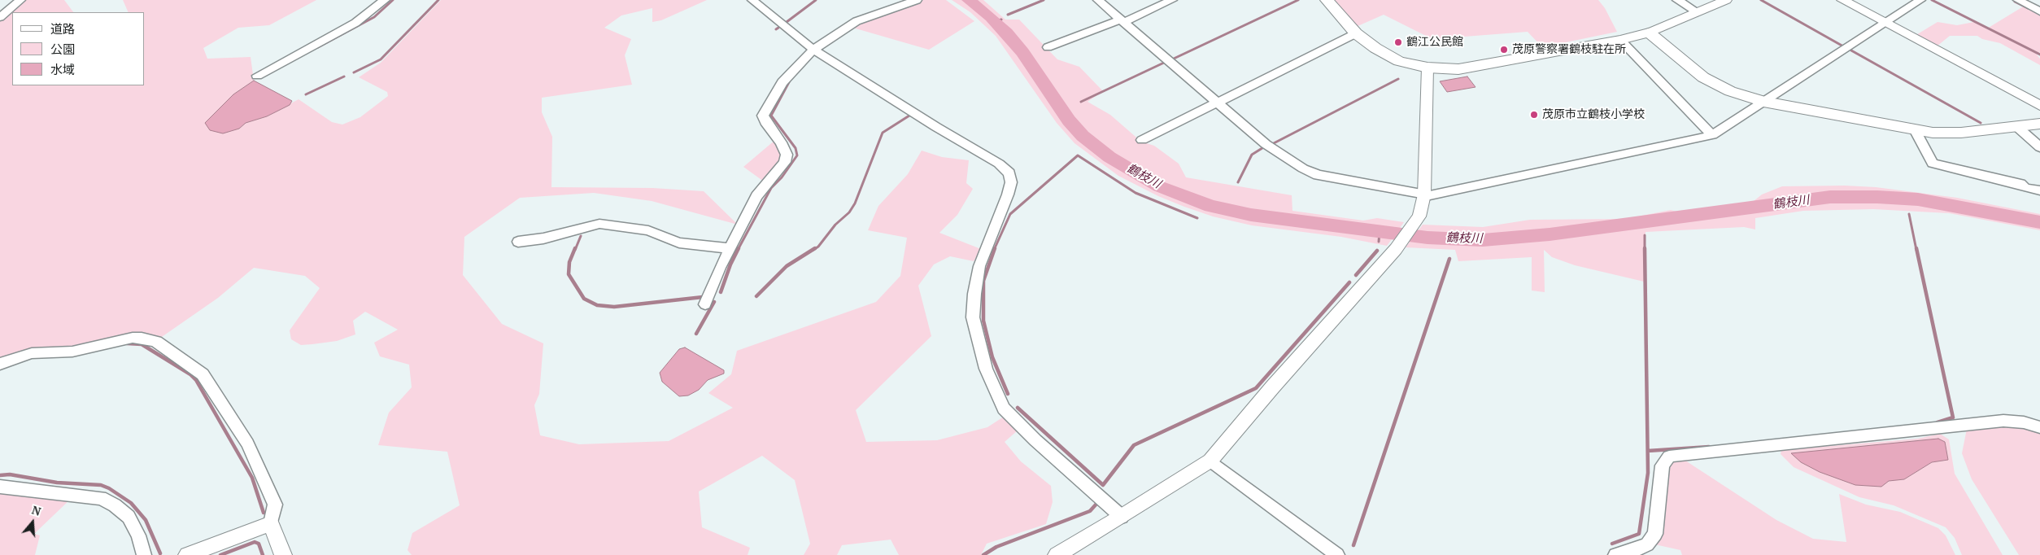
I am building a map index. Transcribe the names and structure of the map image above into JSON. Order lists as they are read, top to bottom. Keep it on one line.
{"water":["鶴枝川"],"places":["鶴江公民館","茂原警察署鶴枝駐在所","茂原市立鶴枝小学校"],"legend":["道路","公園","水域"],"north":"top"}
